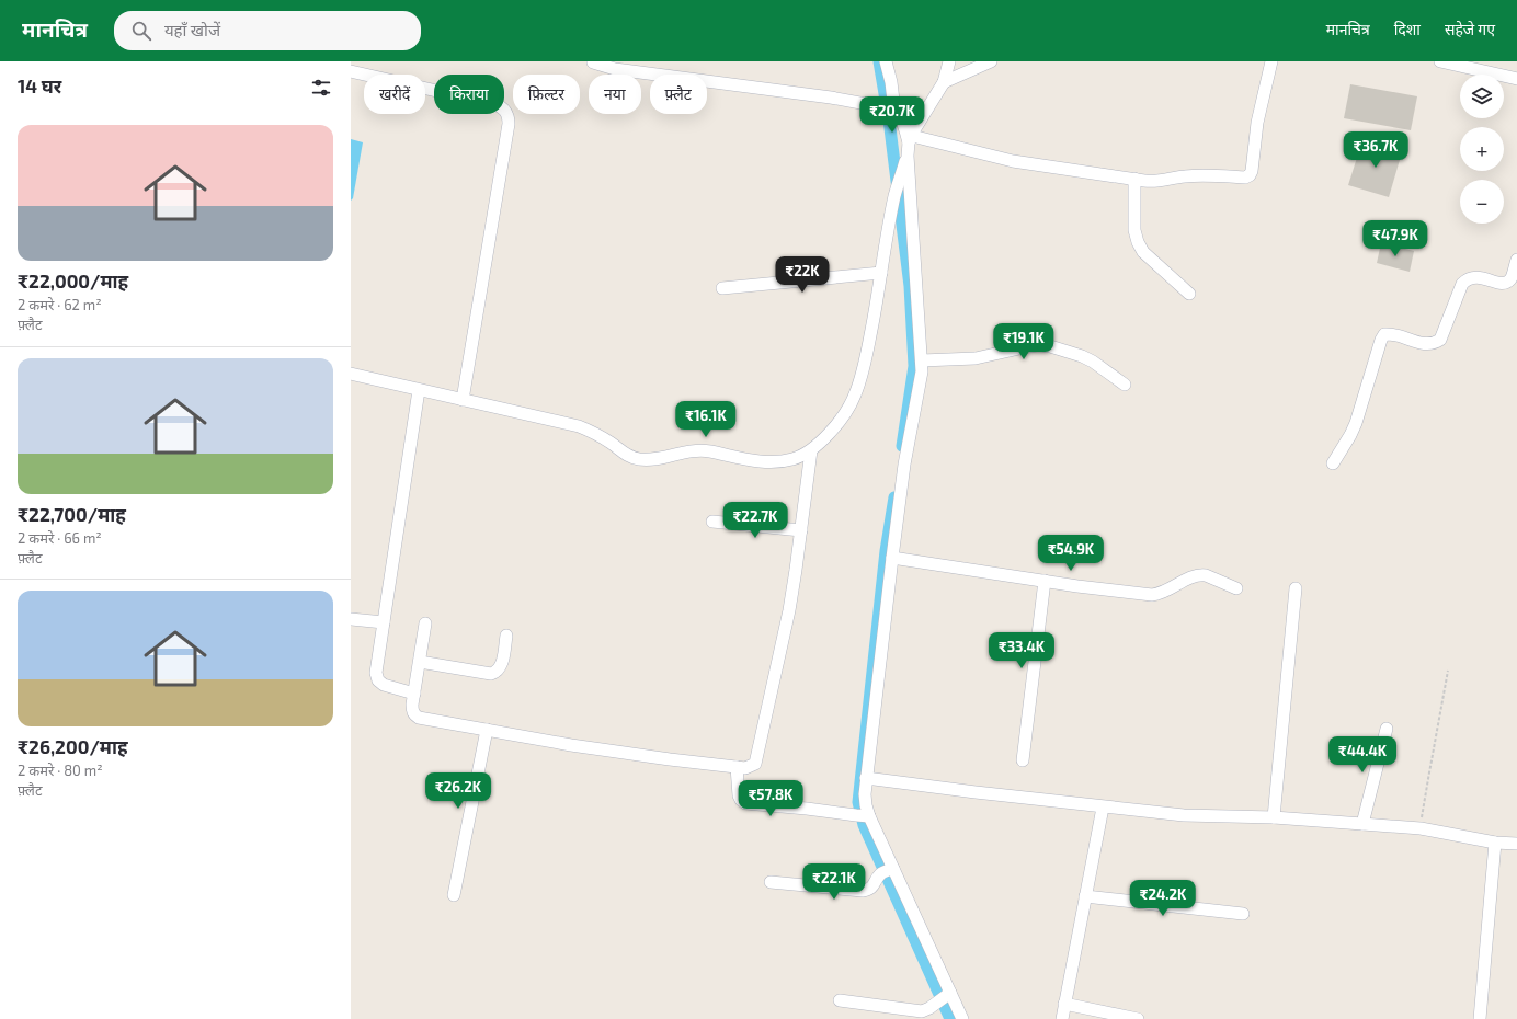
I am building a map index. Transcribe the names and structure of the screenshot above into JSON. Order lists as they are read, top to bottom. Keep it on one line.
{"page":{"header":"मानचित्र","search":"यहाँ खोजें","nav":["मानचित्र","दिशा","सहेजे गए"],"heading":"14 घर","map_buttons":["+","−"],"chip":["खरीदें","किराया","फ़िल्टर","नया","फ़्लैट"],"price":["₹20.7K","₹36.7K","₹47.9K","₹22K","₹19.1K","₹16.1K","₹22.7K","₹54.9K","₹33.4K","₹44.4K","₹26.2K","₹57.8K","₹22.1K","₹24.2K"],"list":[{"name":"₹22,000/माह","note":"2 कमरे · 62 m² · फ़्लैट"},{"name":"₹22,700/माह","note":"2 कमरे · 66 m² · फ़्लैट"},{"name":"₹26,200/माह","note":"2 कमरे · 80 m² · फ़्लैट"}]}}
